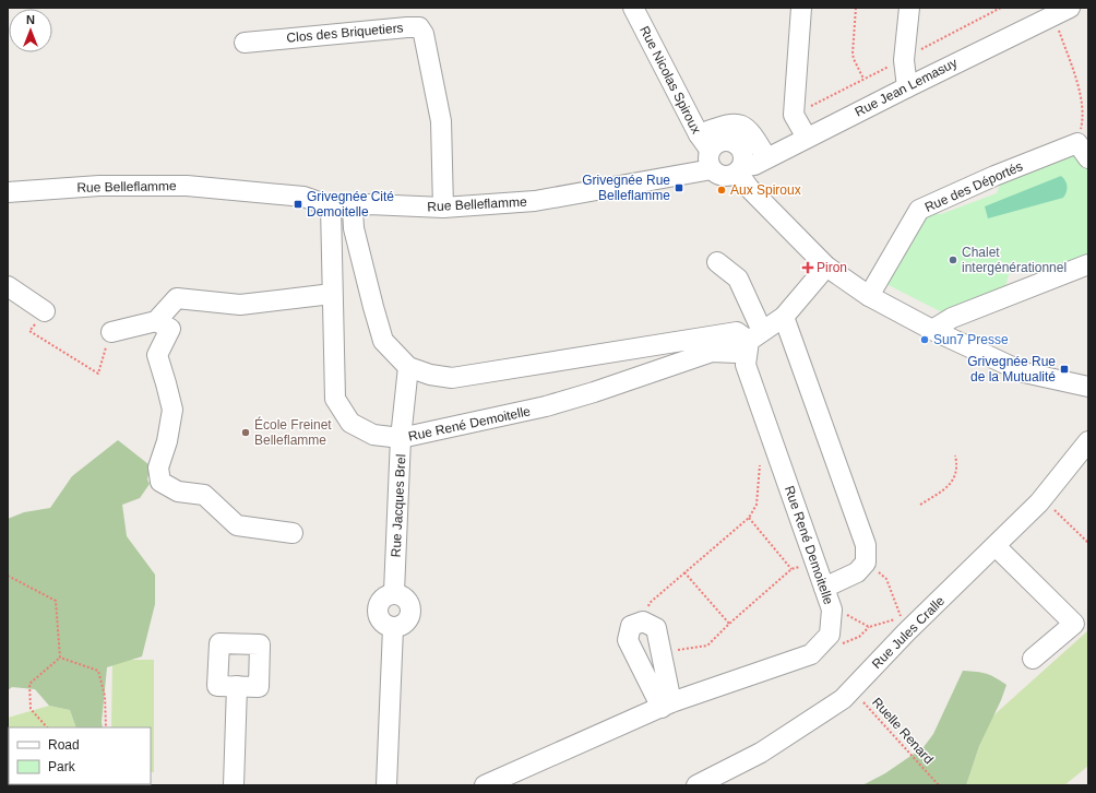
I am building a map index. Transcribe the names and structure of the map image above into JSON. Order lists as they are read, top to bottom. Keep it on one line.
{"streets":{"street":["Clos des Briquetiers","Rue Nicolas Spiroux","Rue Jean Lemasuy","Rue Belleflamme","Rue des Déportés","Rue René Demoitelle","Rue Jacques Brel","Rue Jules Cralle"],"path":["Ruelle Renard"]},"crossings":[["Clos des Briquetiers","Rue Belleflamme"],["Rue Nicolas Spiroux","Rue Jean Lemasuy"],["Rue Nicolas Spiroux","Rue Belleflamme"],["Rue Nicolas Spiroux","Rue des Déportés"],["Rue Nicolas Spiroux","Rue René Demoitelle"],["Rue Jean Lemasuy","Rue Belleflamme"],["Rue Belleflamme","Rue René Demoitelle"],["Rue René Demoitelle","Rue Jacques Brel"],["Rue Jules Cralle","Ruelle Renard"]],"places":{"transit":["Grivegnée Rue Belleflamme","Grivegnée Cité Demoitelle","Grivegnée Rue de la Mutualité"],"other":["Aux Spiroux","Chalet intergénérationnel","Sun7 Presse","École Freinet Belleflamme"],"health":["Piron"]},"legend":["Road","Park"],"north":"top"}
